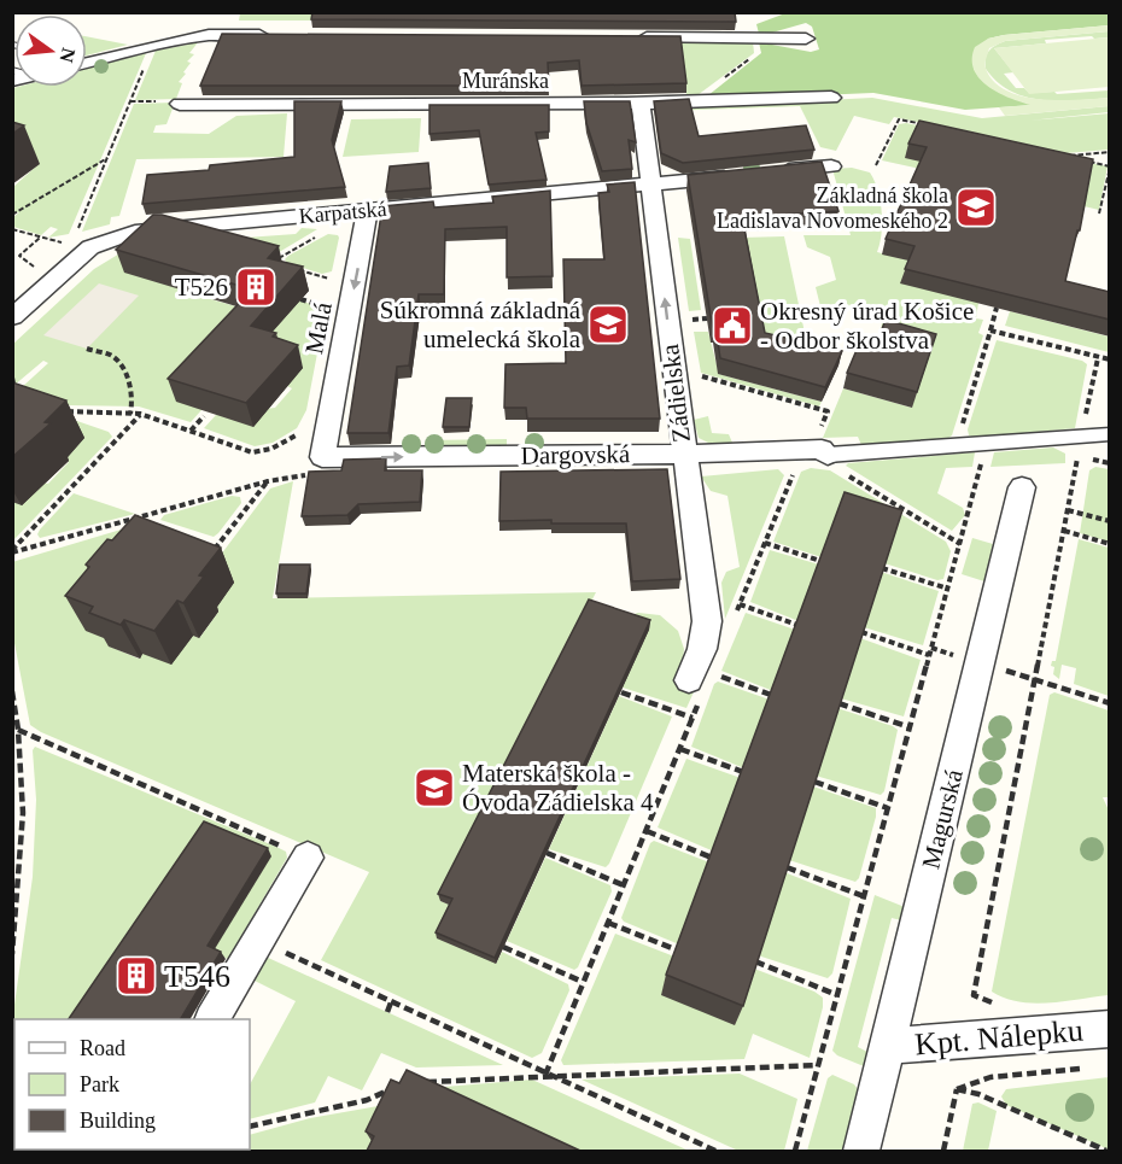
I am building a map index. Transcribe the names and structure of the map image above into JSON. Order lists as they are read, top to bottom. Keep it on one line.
{"streets":{"street":["Muránska","Karpatská","Malá","Zádielska","Dargovská","Magurská","Kpt. Nálepku"]},"crossings":[["Muránska","Zádielska"],["Karpatská","Malá"],["Karpatská","Zádielska"],["Malá","Dargovská"],["Zádielska","Dargovská"],["Magurská","Kpt. Nálepku"]],"one_way":["Malá","Zádielska","Dargovská"],"places":{"school or university":["Základná škola Ladislava Novomeského 2","Súkromná základná umelecká škola","Materská škola - Óvoda Zádielska 4"],"building":["T526","T546"],"public building":["Okresný úrad Košice - Odbor školstva"]},"legend":["Road","Park","Building"],"north":"right"}
